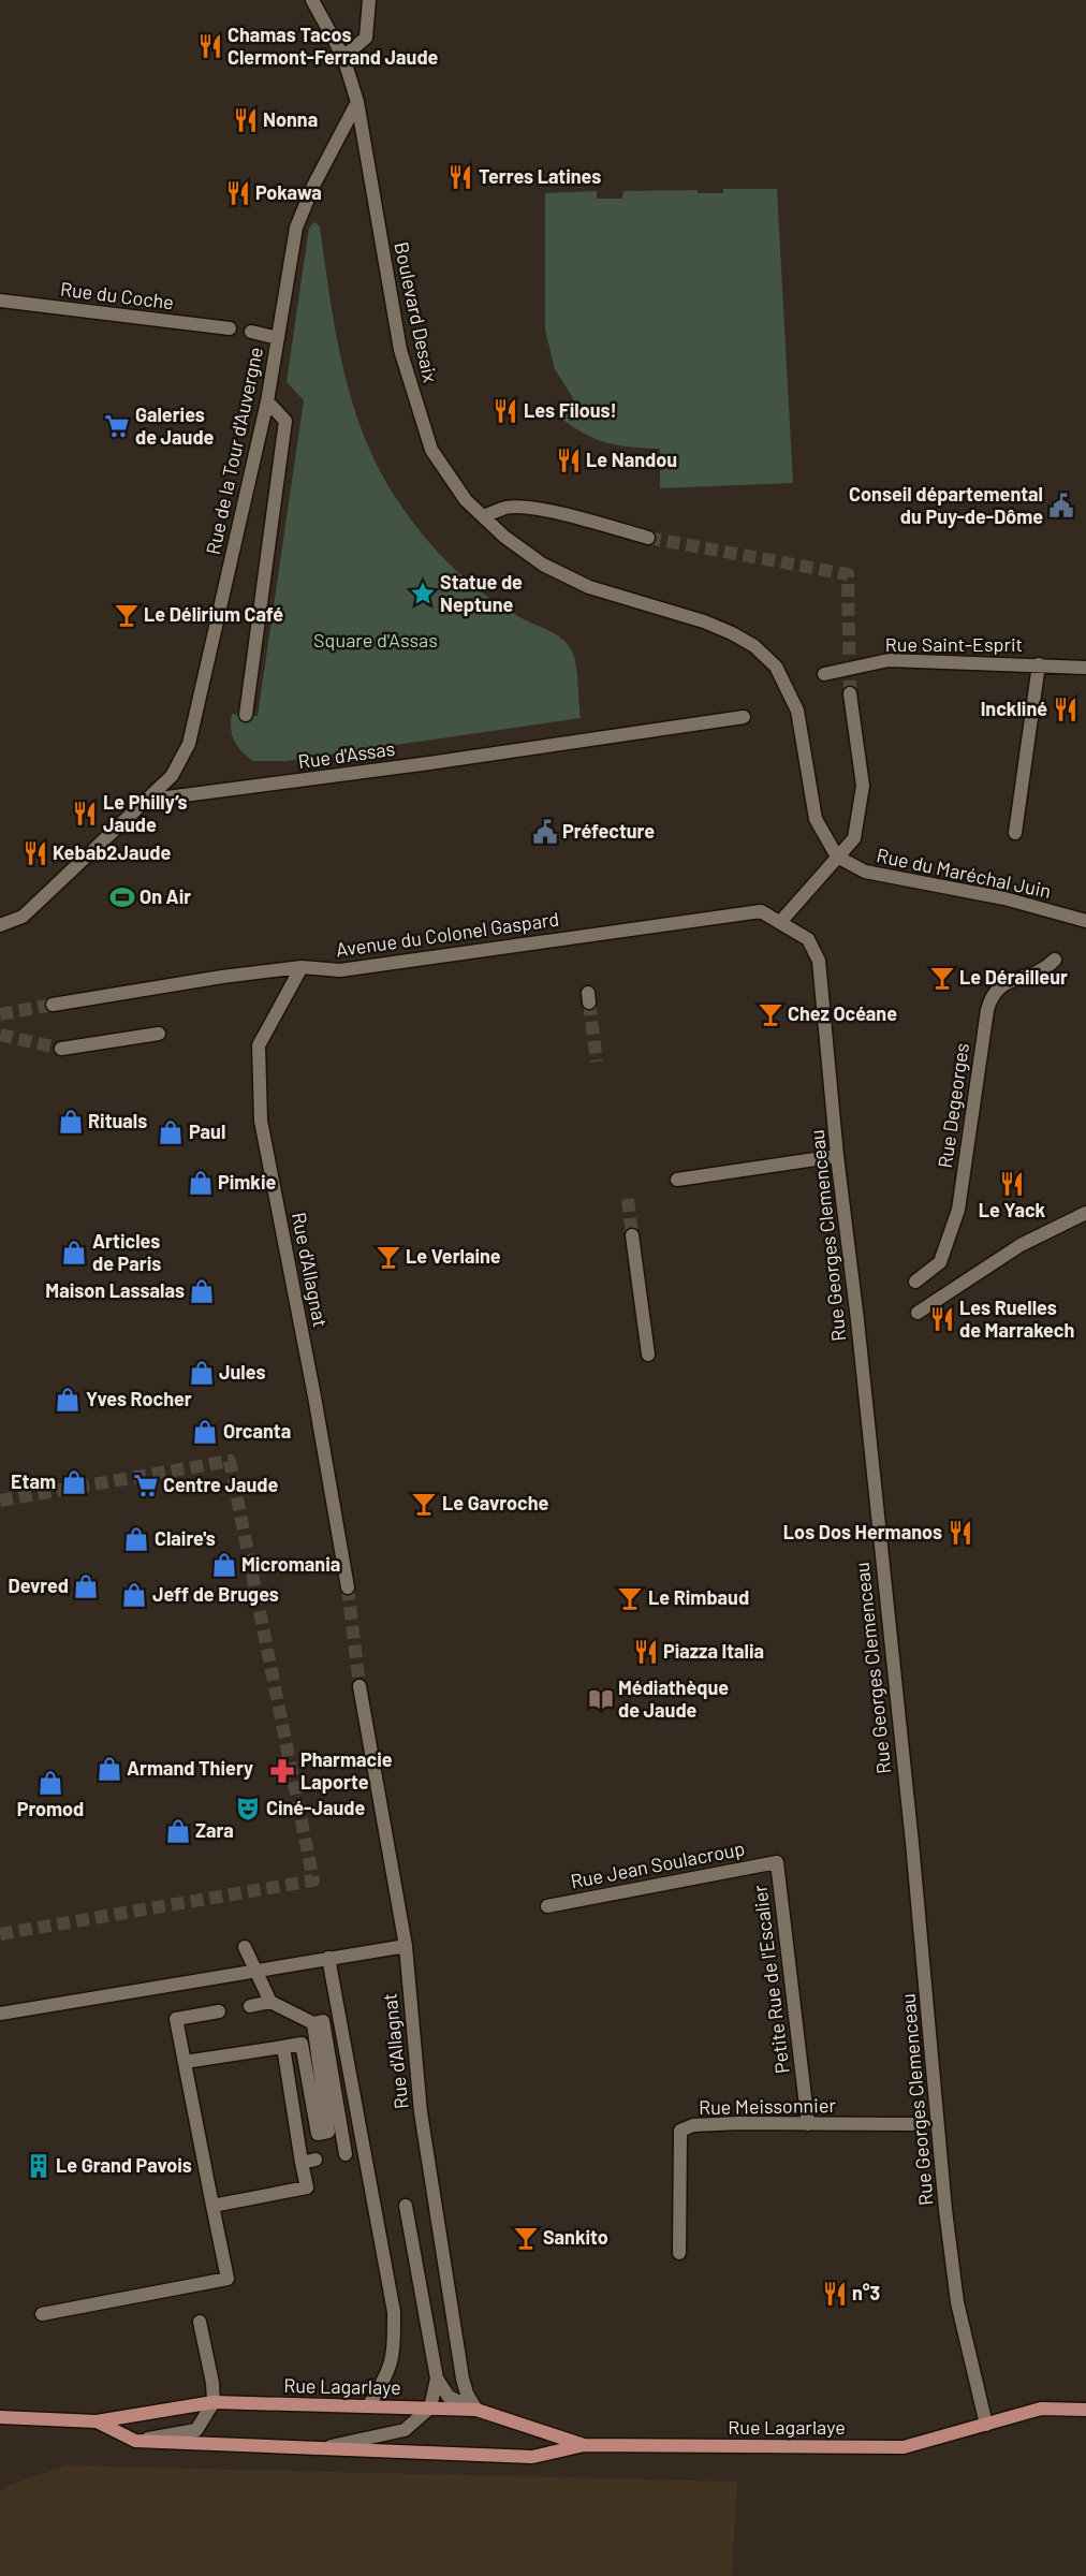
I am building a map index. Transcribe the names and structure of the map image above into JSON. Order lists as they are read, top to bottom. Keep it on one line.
{"streets":{"main road":["Rue Lagarlaye"],"street":["Rue du Coche","Boulevard Desaix","Rue de la Tour d'Auvergne","Rue Saint-Esprit","Rue d'Assas","Rue du Maréchal Juin","Avenue du Colonel Gaspard","Rue Degeorges","Rue Georges Clemenceau","Rue d'Allagnat","Rue Jean Soulacroup","Petite Rue de l'Escalier","Rue Meissonnier"]},"crossings":[["Boulevard Desaix","Rue de la Tour d'Auvergne"],["Boulevard Desaix","Rue du Maréchal Juin"],["Rue de la Tour d'Auvergne","Rue d'Assas"],["Avenue du Colonel Gaspard","Rue Georges Clemenceau"],["Avenue du Colonel Gaspard","Rue d'Allagnat"],["Rue Georges Clemenceau","Rue Lagarlaye"],["Rue d'Allagnat","Rue Lagarlaye"],["Rue Jean Soulacroup","Petite Rue de l'Escalier"],["Petite Rue de l'Escalier","Rue Meissonnier"]],"parks":["Square d'Assas"],"places":{"restaurant":["Chamas Tacos Clermont-Ferrand Jaude","Nonna","Terres Latines","Pokawa","Les Filous!","Le Nandou","Inckliné","Le Philly’s Jaude","Kebab2Jaude","Le Yack","Les Ruelles de Marrakech","Los Dos Hermanos","Piazza Italia","n°3"],"supermarket":["Galeries de Jaude","Centre Jaude"],"public building":["Conseil départemental du Puy-de-Dôme","Préfecture"],"place":["Statue de Neptune"],"bar":["Le Délirium Café","Le Dérailleur","Chez Océane","Le Verlaine","Le Gavroche","Le Rimbaud","Sankito"],"sports":["On Air"],"shop":["Rituals","Paul","Pimkie","Articles de Paris","Maison Lassalas","Jules","Yves Rocher","Orcanta","Etam","Claire's","Micromania","Devred","Jeff de Bruges","Armand Thiery","Promod","Zara"],"library":["Médiathèque de Jaude"],"pharmacy":["Pharmacie Laporte"],"theatre":["Ciné-Jaude"],"building":["Le Grand Pavois"]}}
